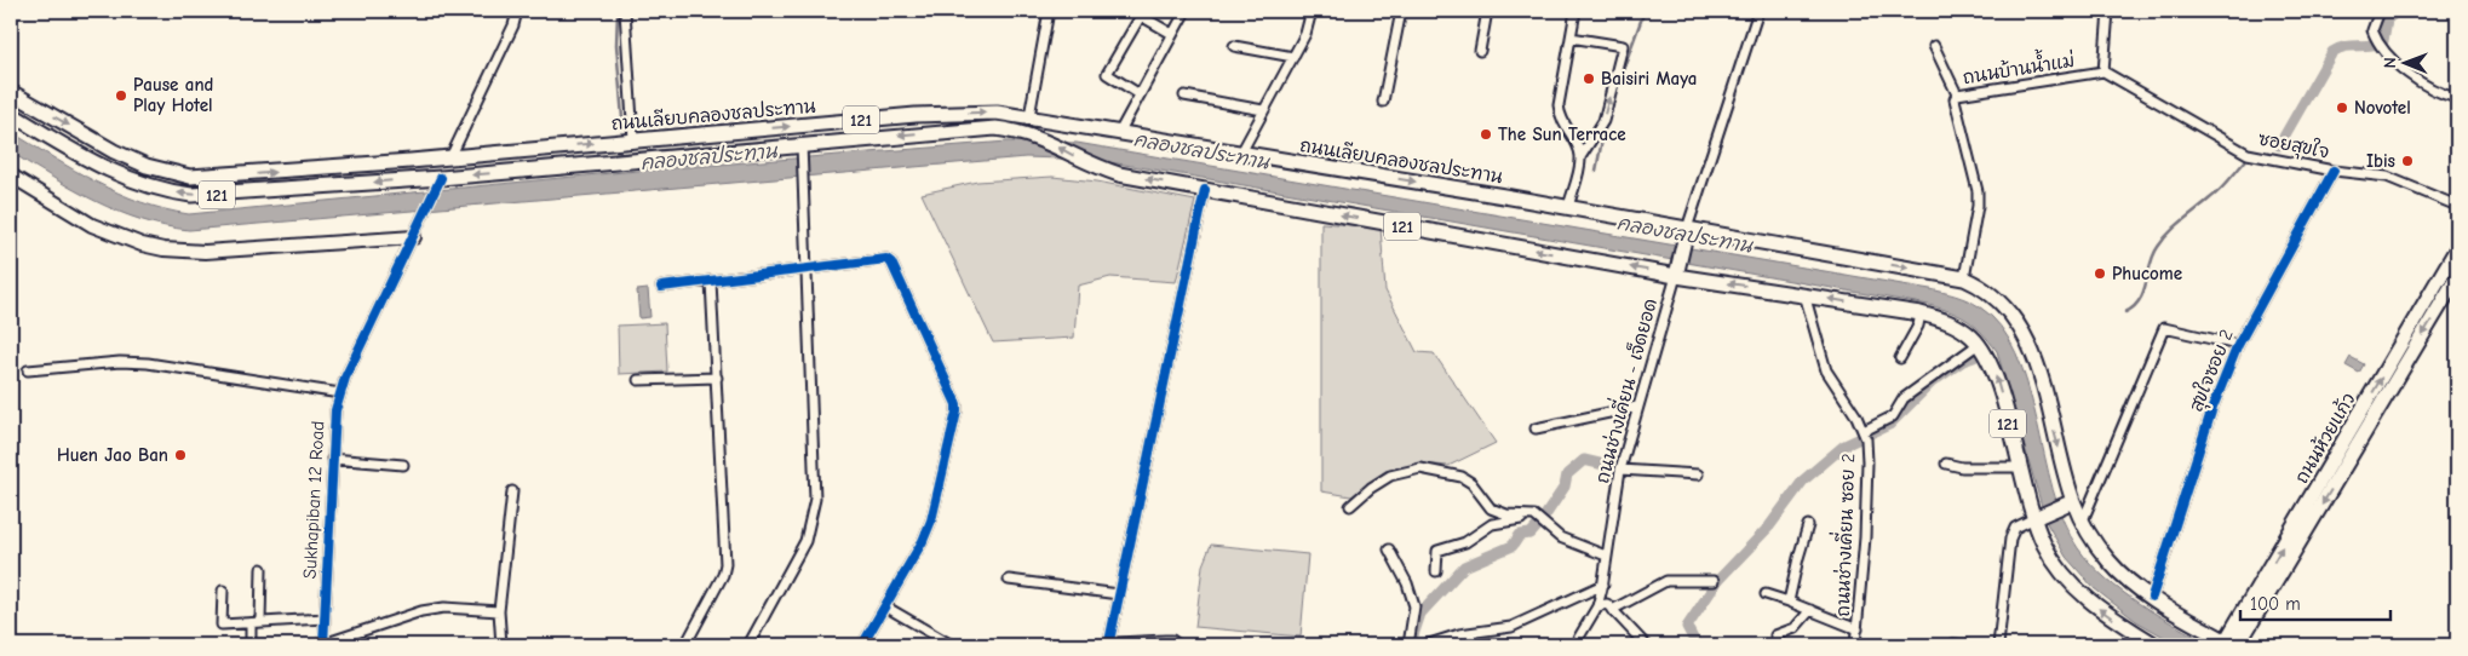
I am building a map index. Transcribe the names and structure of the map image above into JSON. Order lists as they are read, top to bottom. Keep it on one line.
{"streets":{"main road":["ถนนเลียบคลองชลประทาน","121","ถนนห้วยแก้ว"],"street":["ถนนบ้านน้ำแม่","ซอยสุขใจ","สุขใจซอย 2","ถนนช่างเคี่ยน - เจ็ดยอด","Sukhapiban 12 Road","ถนนช่างเคี่ยน ซอย 2"]},"crossings":[["ถนนบ้านน้ำแม่","ถนนเลียบคลองชลประทาน"],["ถนนบ้านน้ำแม่","ซอยสุขใจ"],["ถนนเลียบคลองชลประทาน","สุขใจซอย 2"],["ถนนเลียบคลองชลประทาน","ถนนช่างเคี่ยน - เจ็ดยอด"],["ถนนเลียบคลองชลประทาน","ถนนห้วยแก้ว"],["ถนนเลียบคลองชลประทาน","Sukhapiban 12 Road"],["ถนนเลียบคลองชลประทาน","ถนนช่างเคี่ยน ซอย 2"],["ซอยสุขใจ","สุขใจซอย 2"]],"water":["คลองชลประทาน"],"places":["Baisiri Maya","Pause and Play Hotel","Novotel","The Sun Terrace","Ibis","Phucome","Huen Jao Ban"],"scale_bar":"100 m","north":"left"}
